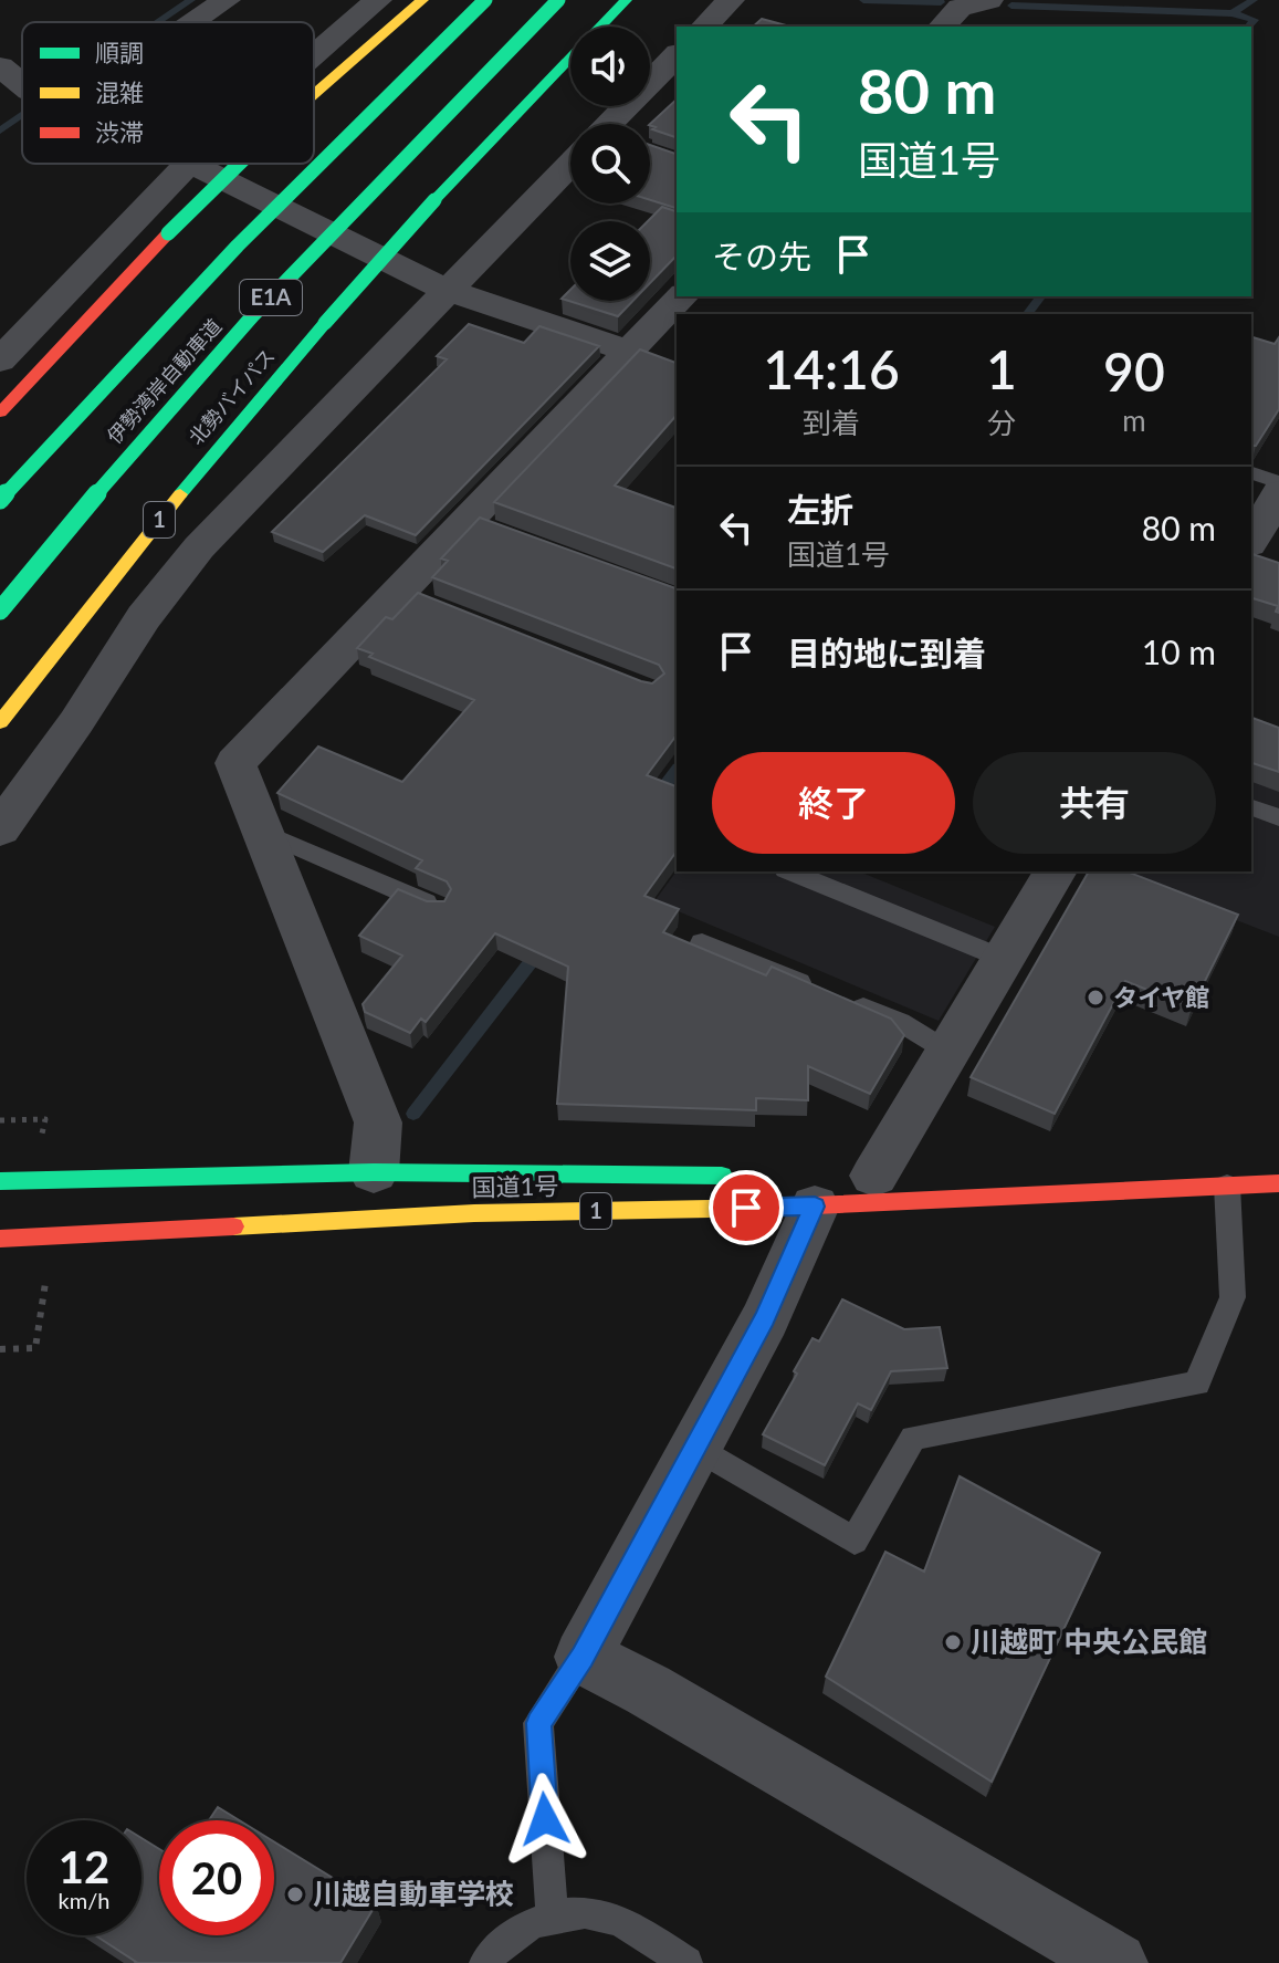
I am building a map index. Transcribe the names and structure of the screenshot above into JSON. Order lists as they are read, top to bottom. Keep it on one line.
{"streets":{"highway":["E1A","伊勢湾岸自動車道","北勢バイパス","1","国道1号"]},"places":["タイヤ館","川越町 中央公民館","川越自動車学校"],"legend":["順調","混雑","渋滞"],"page":{"turn":["80 m","国道1号"],"then":"その先","eta":["14:16","到着","1","分","90","m"],"list":[{"name":"左折","note":"国道1号","value":"80 m"},{"name":"目的地に到着","value":"10 m"}],"buttons":["終了","共有"],"speed":"12 km/h","limit":"20"}}
